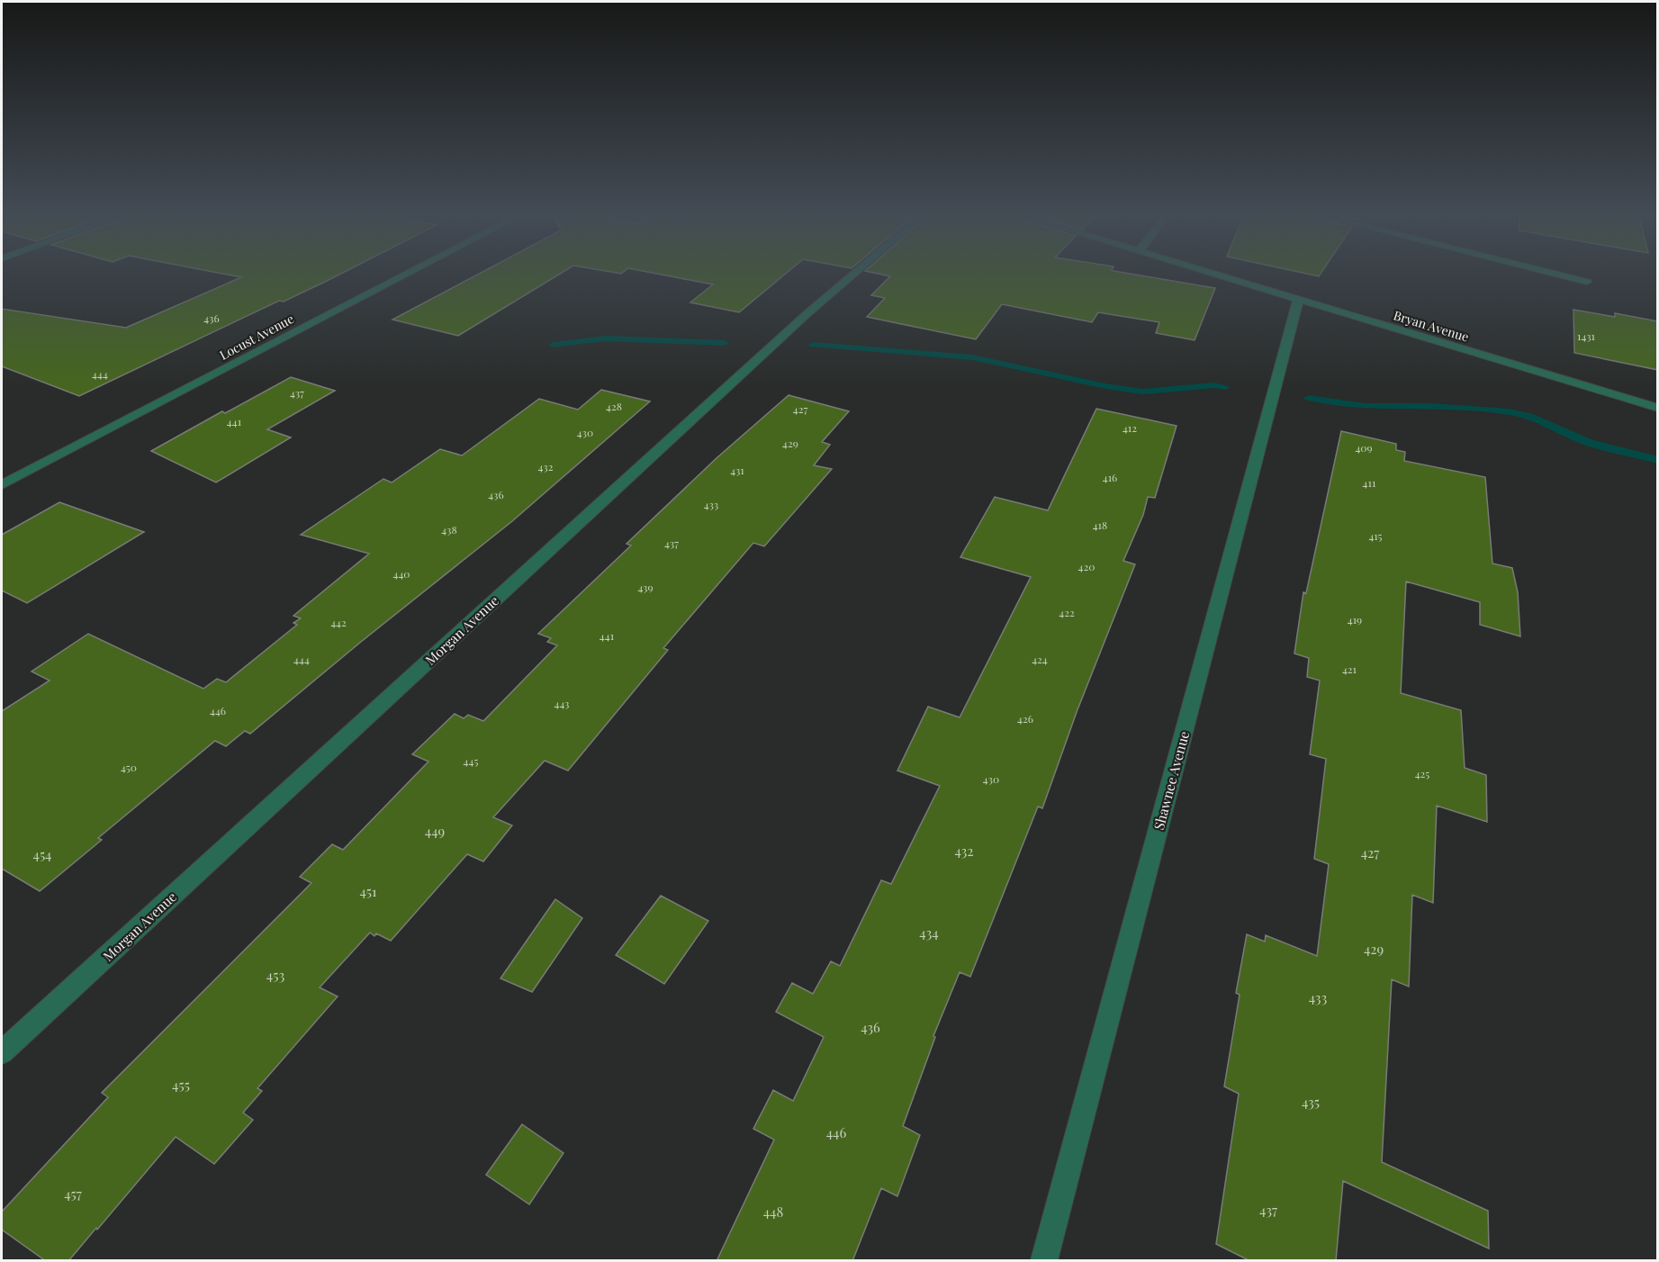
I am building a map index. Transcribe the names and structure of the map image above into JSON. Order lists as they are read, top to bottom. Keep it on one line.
{"streets":{"street":["Bryan Avenue","Locust Avenue","Morgan Avenue","Shawnee Avenue"]},"crossings":[["Bryan Avenue","Shawnee Avenue"]],"house_numbers":["436","1431","444","437","428","427","441","412","430","429","409","432","431","416","411","436","433","418","438","415","437","420","440","439","422","419","442","441","444","424","421","443","446","426","445","450","425","430","449","432","427","454","451","434","429","453","433","436","455","435","446","457","437","448"]}
